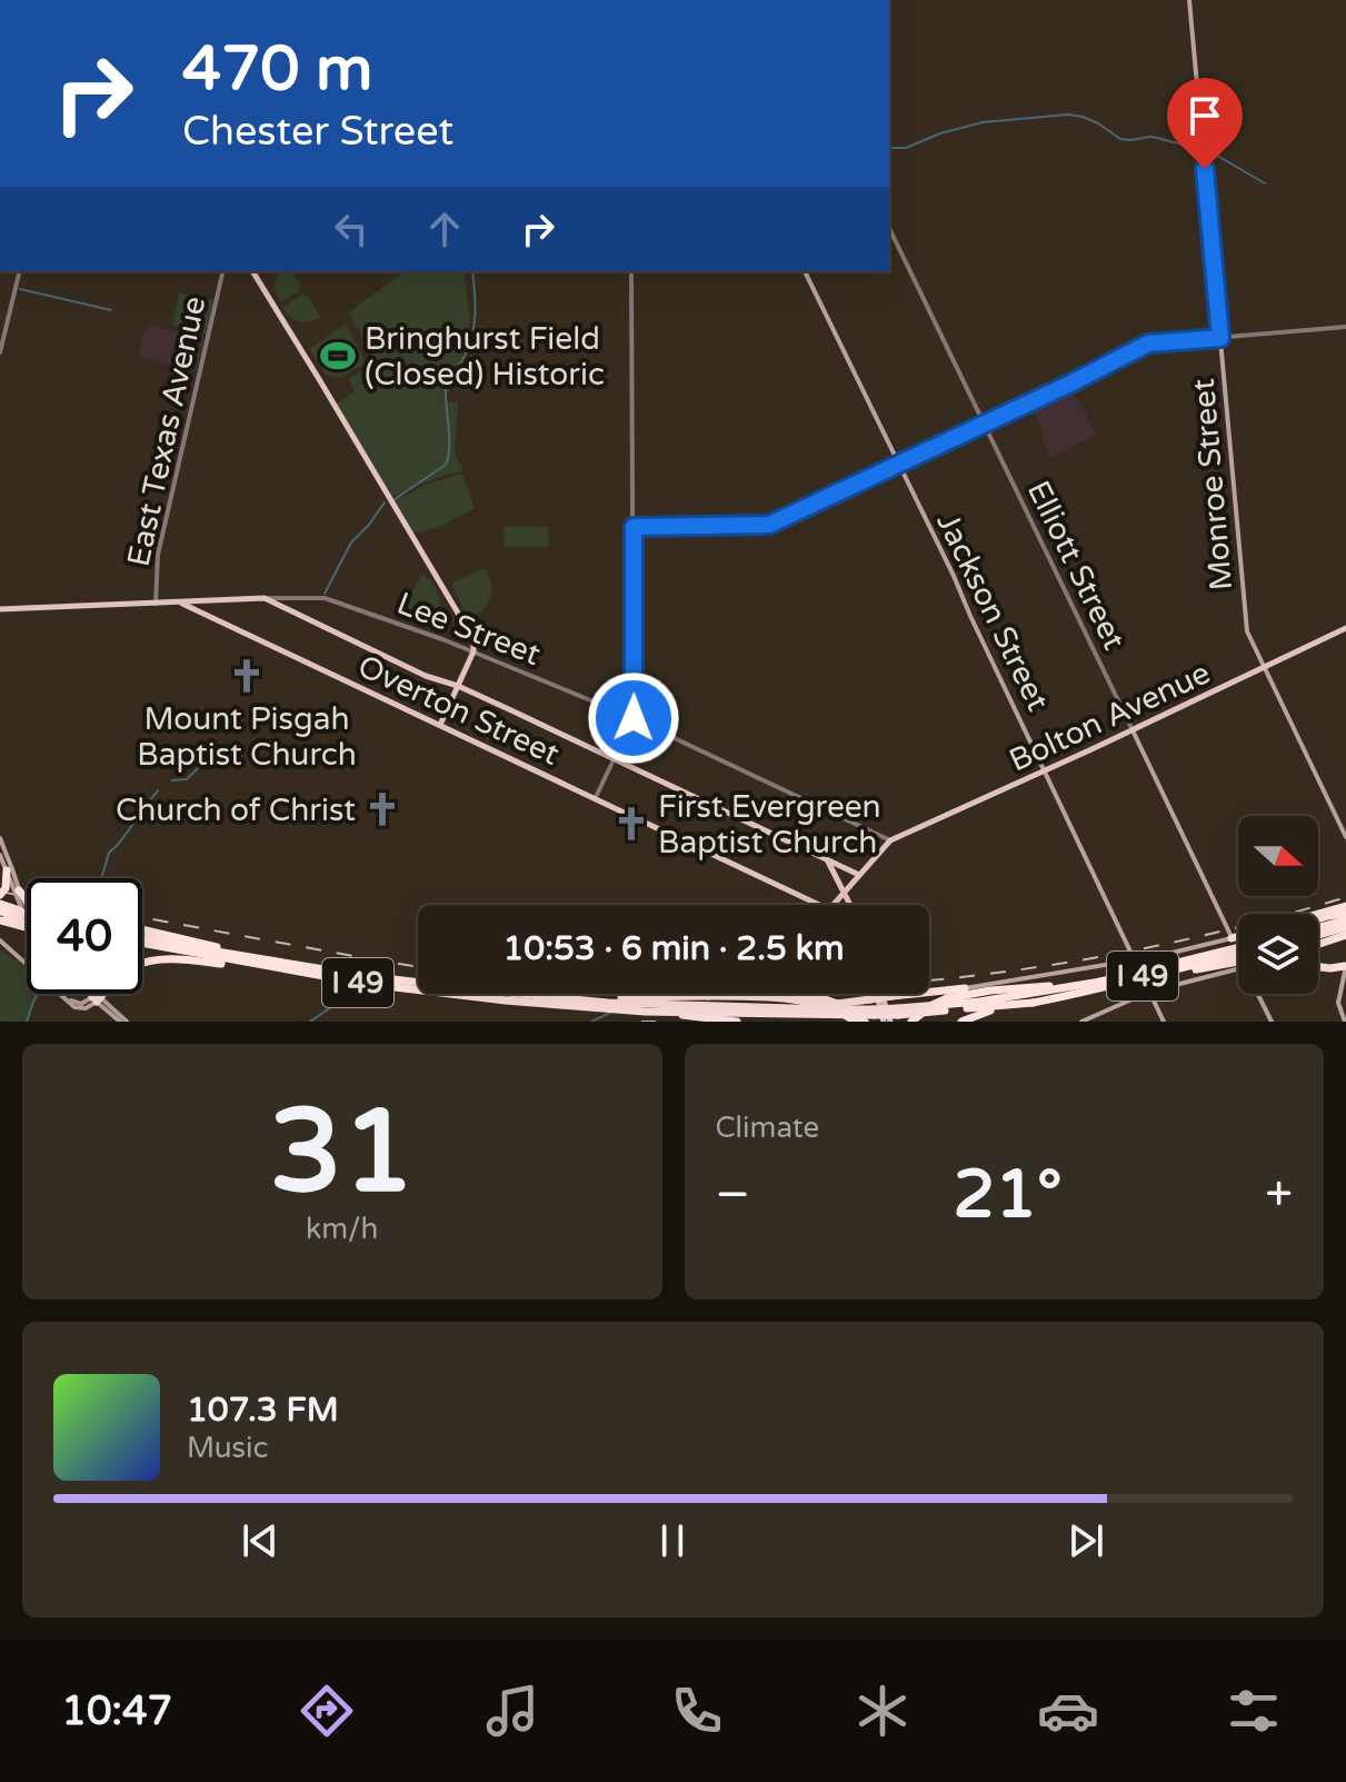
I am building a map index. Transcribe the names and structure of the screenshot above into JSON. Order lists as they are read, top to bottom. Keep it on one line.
{"streets":{"highway":["I 49"],"main road":["Monroe Street","Elliott Street","Jackson Street","Lee Street","Overton Street","Bolton Avenue"],"street":["East Texas Avenue"]},"crossings":[["East Texas Avenue","Lee Street"],["East Texas Avenue","Overton Street"],["Monroe Street","Bolton Avenue"],["Elliott Street","Bolton Avenue"],["Jackson Street","Bolton Avenue"],["Lee Street","Overton Street"],["Lee Street","Bolton Avenue"]],"places":{"sports":["Bringhurst Field (Closed) Historic"],"church":["Mount Pisgah Baptist Church","Church of Christ","First Evergreen Baptist Church"]},"north":"right","page":{"turn":["470 m","Chester Street"],"limit":"40","trip":"10:53 · 6 min · 2.5 km","tile":[["31","km/h"],"Climate"],"heat":["−","21°","+"],"song":["107.3 FM","Music"],"tabs":"10:47"}}
